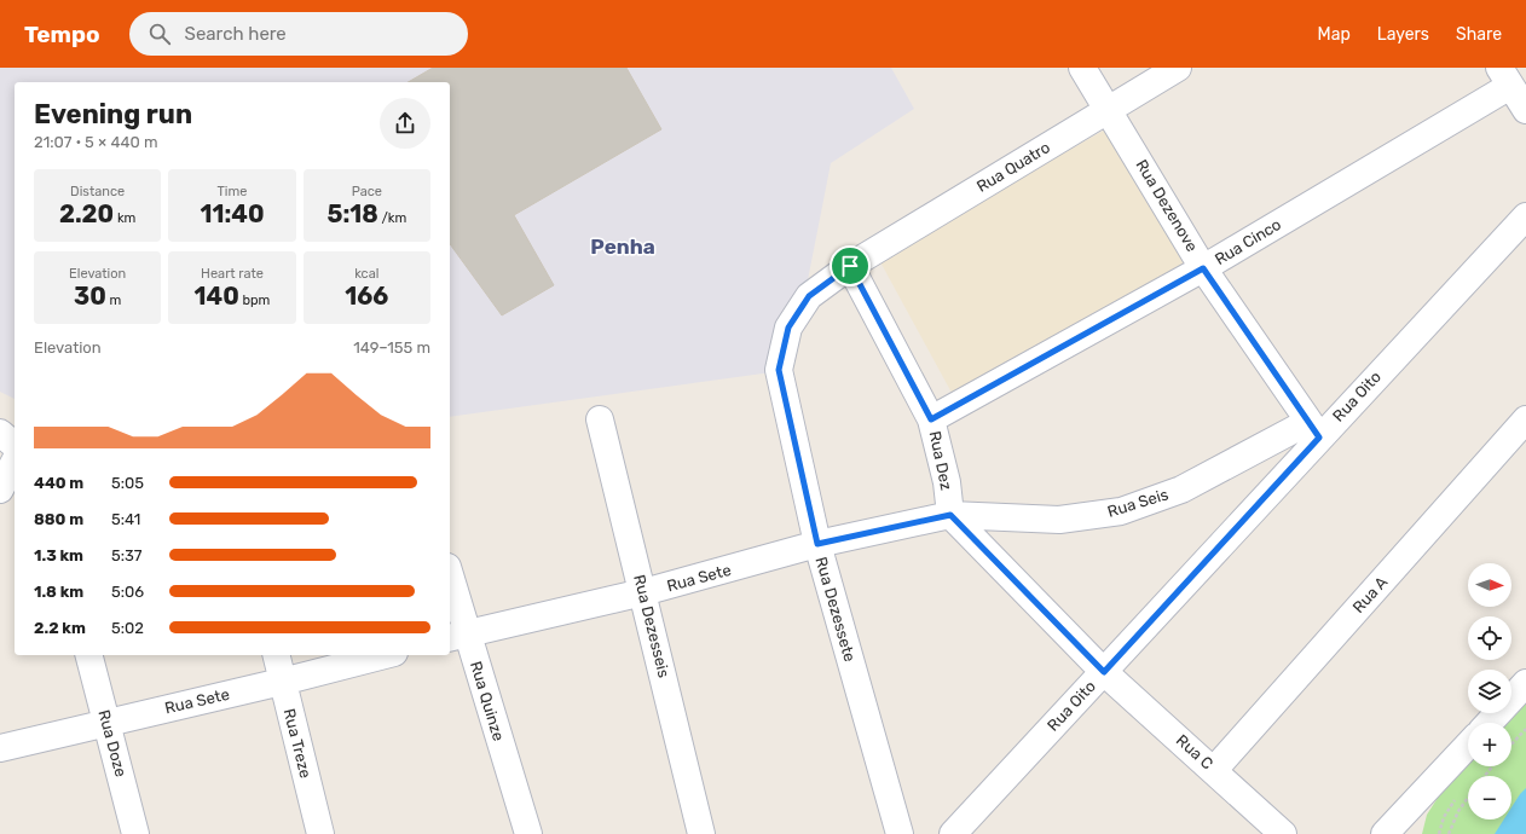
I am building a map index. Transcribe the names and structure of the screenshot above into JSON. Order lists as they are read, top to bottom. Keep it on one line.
{"streets":{"street":["Rua Quatro","Rua Dezenove","Rua Cinco","Rua Oito","Rua Dez","Rua Seis","Rua Sete","Rua A","Rua Dezessete","Rua Dezesseis","Rua Quinze","Rua Doze","Rua Treze","Rua C"]},"crossings":[["Rua Quatro","Rua Dezenove"],["Rua Quatro","Rua Dez"],["Rua Quatro","Rua Dezessete"],["Rua Dezenove","Rua Cinco"],["Rua Dezenove","Rua Oito"],["Rua Dezenove","Rua Seis"],["Rua Cinco","Rua Dez"],["Rua Oito","Rua Seis"],["Rua Oito","Rua C"],["Rua Dez","Rua Seis"],["Rua Dez","Rua Sete"],["Rua Dez","Rua Dezessete"],["Rua Seis","Rua Sete"],["Rua Sete","Rua Dezessete"],["Rua Sete","Rua Dezesseis"],["Rua Sete","Rua Quinze"],["Rua Sete","Rua Doze"],["Rua Sete","Rua Treze"],["Rua A","Rua C"]],"districts":["Penha"],"north":"right","page":{"header":"Tempo","search":"Search here","nav":["Map","Layers","Share"],"heading":["Evening run","21:07 · 5 × 440 m"],"stats":[["Distance","2.20 km"],["Time","11:40"],["Pace","5:18 /km"],["Elevation","30 m"],["Heart rate","140 bpm"],["kcal","166"]],"chart":["Elevation","149–155 m"],"list":[{"name":"440 m","note":"5:05"},{"name":"880 m","note":"5:41"},{"name":"1.3 km","note":"5:37"},{"name":"1.8 km","note":"5:06"},{"name":"2.2 km","note":"5:02"}],"map_buttons":["+","−"]}}
